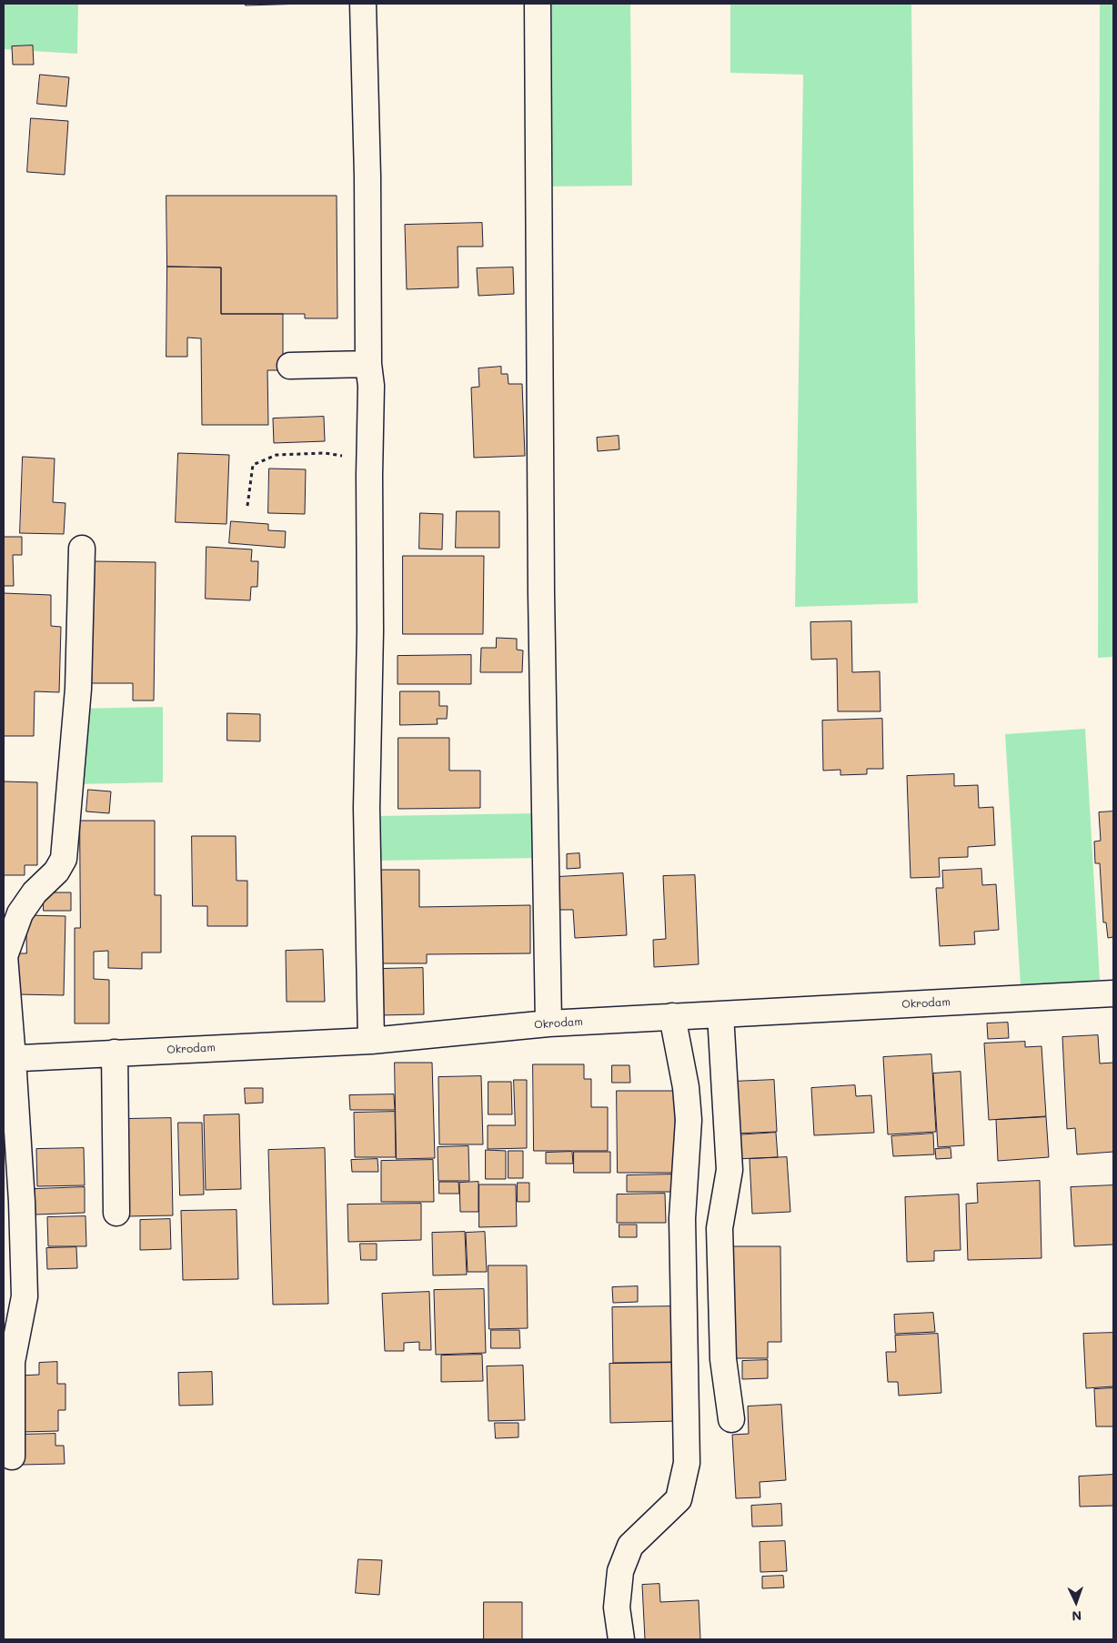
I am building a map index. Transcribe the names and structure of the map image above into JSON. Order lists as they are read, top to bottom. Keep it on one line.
{"streets":{"street":["Okrodam"]},"north":"bottom"}
